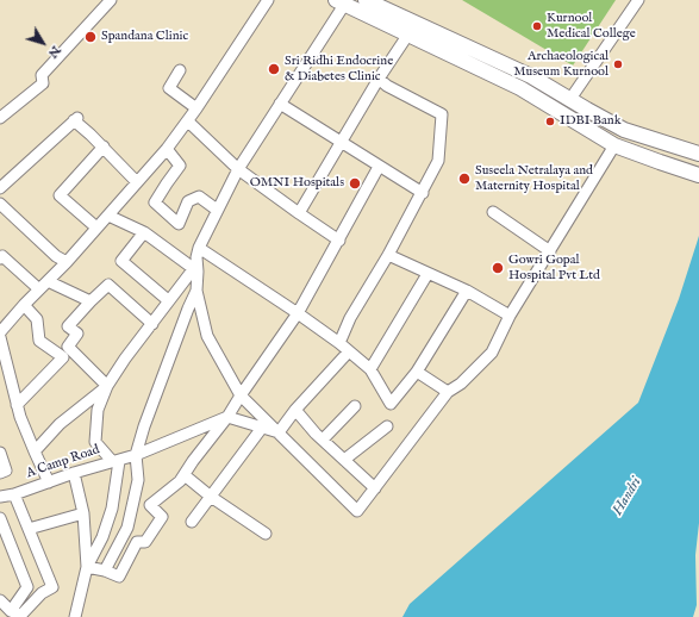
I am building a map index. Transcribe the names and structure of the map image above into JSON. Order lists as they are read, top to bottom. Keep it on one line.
{"streets":{"street":["A Camp Road"]},"water":["Handri"],"places":["Kurnool Medical College","Spandana Clinic","Archaeological Museum Kurnool","Sri Ridhi Endocrine & Diabetes Clinic","IDBI Bank","Suseela Netralaya and Maternity Hospital","OMNI Hospitals","Gowri Gopal Hospital Pvt Ltd"],"north":"bottom right"}
